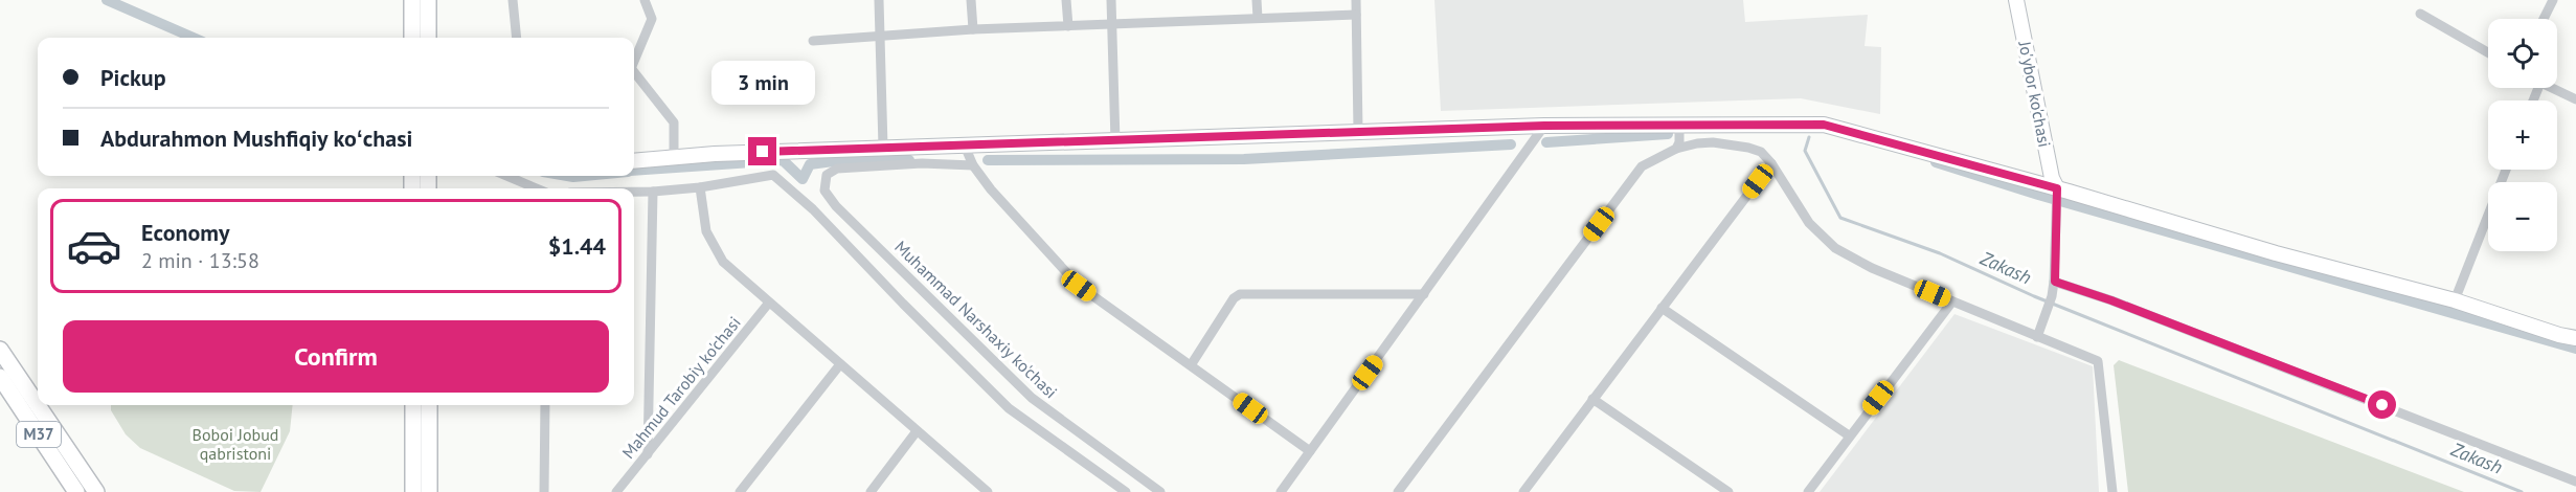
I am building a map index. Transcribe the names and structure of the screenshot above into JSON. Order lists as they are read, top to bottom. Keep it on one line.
{"streets":{"main road":["M37"],"street":["Jo'ybor ko'chasi","Muhammad Narshaxiy ko'chasi","Mahmud Tarobiy ko'chasi"]},"water":["Zakash"],"parks":["Boboi Jobud qabristoni"],"page":{"map_buttons":["+","−"],"banner":["Pickup","Abdurahmon Mushfiqiy koʻchasi"],"bubble":"3 min","list":[{"name":"Economy","note":"2 min · 13:58","value":"$1.44"}],"buttons":"Confirm"}}
